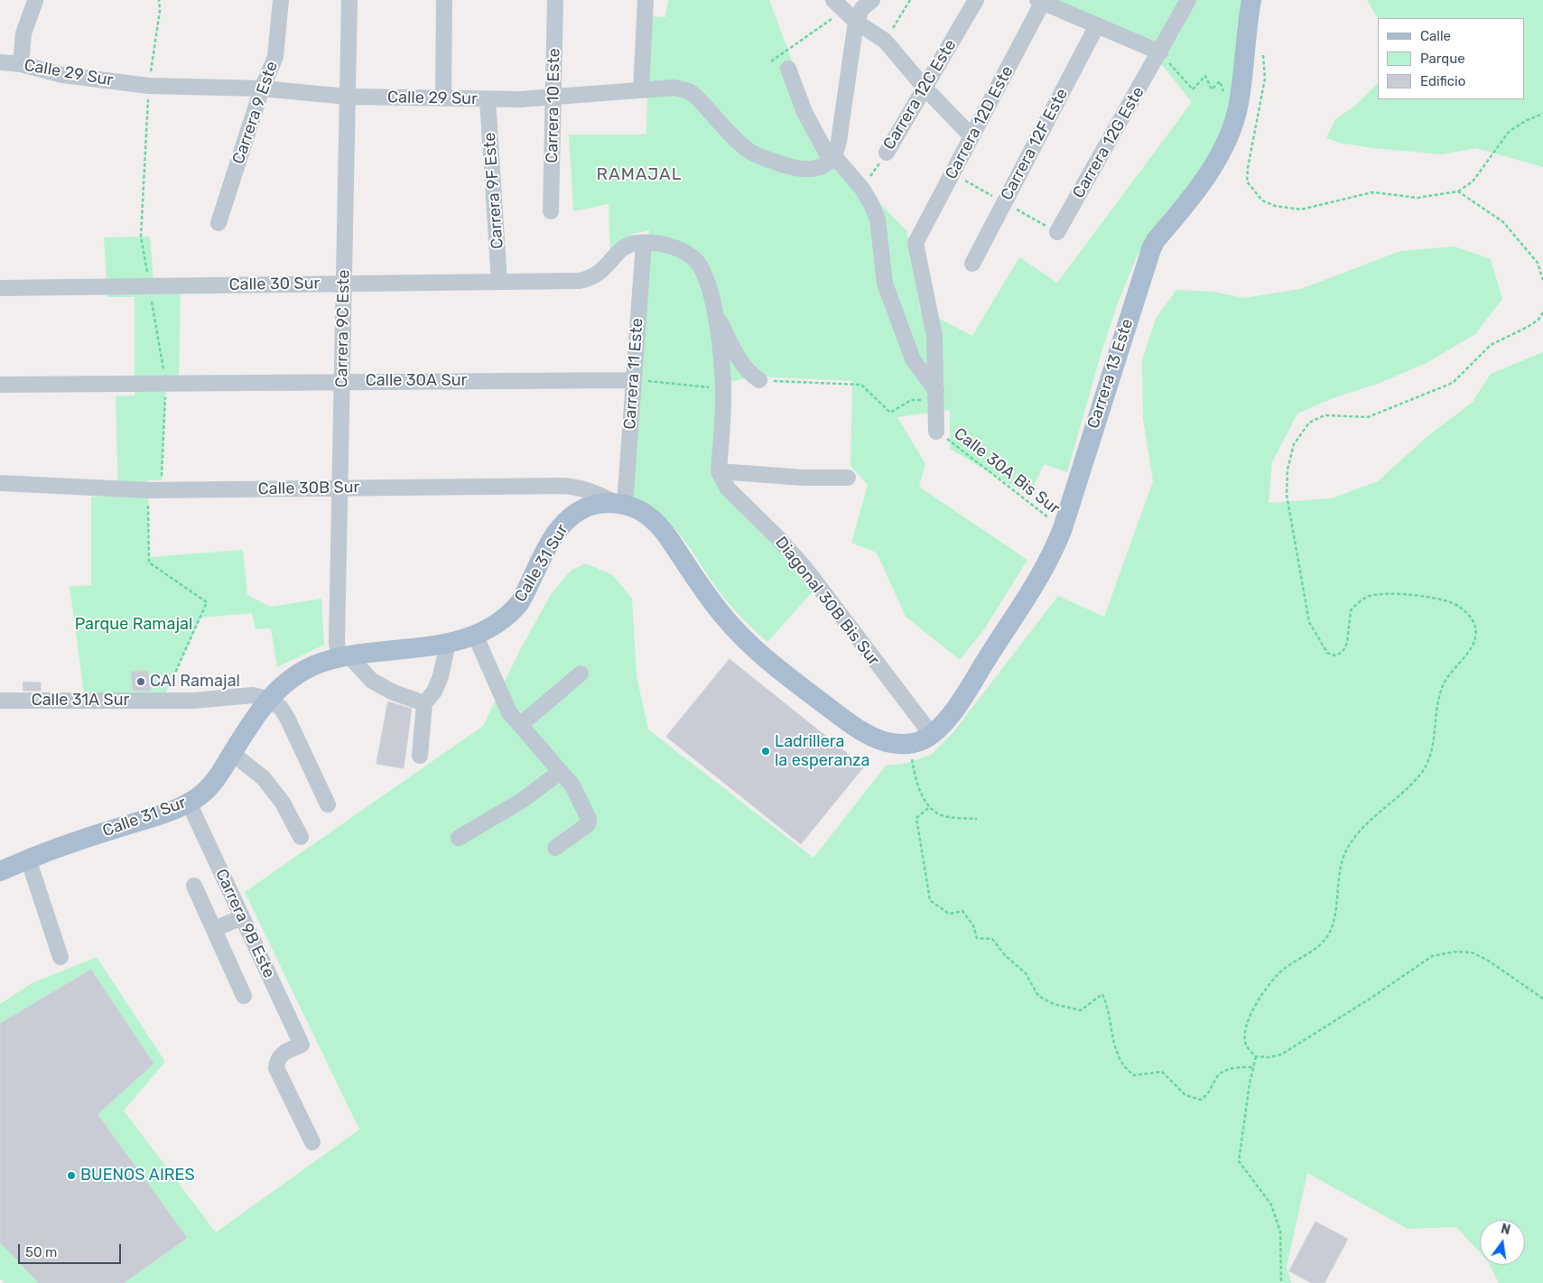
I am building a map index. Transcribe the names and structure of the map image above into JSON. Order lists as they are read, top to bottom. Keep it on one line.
{"streets":{"main road":["Carrera 13 Este","Calle 31 Sur"],"street":["Calle 29 Sur","Carrera 12C Este","Carrera 10 Este","Carrera 9 Este","Carrera 12D Este","Carrera 12G Este","Carrera 12F Este","Carrera 9F Este","Calle 30 Sur","Carrera 9C Este","Carrera 11 Este","Calle 30A Sur","Calle 30B Sur","Diagonal 30B Bis Sur","Calle 31A Sur","Carrera 9B Este"],"path":["Calle 30A Bis Sur"]},"crossings":[["Calle 29 Sur","Carrera 10 Este"],["Calle 29 Sur","Carrera 9 Este"],["Calle 29 Sur","Carrera 9F Este"],["Calle 29 Sur","Carrera 9C Este"],["Carrera 9F Este","Calle 30 Sur"],["Calle 30 Sur","Carrera 9C Este"],["Calle 30 Sur","Carrera 11 Este"],["Carrera 9C Este","Calle 30A Sur"],["Carrera 9C Este","Calle 30B Sur"],["Carrera 9C Este","Calle 31 Sur"],["Carrera 11 Este","Calle 30A Sur"],["Carrera 11 Este","Calle 30B Sur"],["Carrera 11 Este","Calle 31 Sur"],["Carrera 13 Este","Calle 30A Bis Sur"],["Carrera 13 Este","Diagonal 30B Bis Sur"],["Calle 30B Sur","Calle 31 Sur"],["Calle 31 Sur","Calle 31A Sur"],["Calle 31 Sur","Carrera 9B Este"]],"districts":["RAMAJAL"],"parks":["Parque Ramajal"],"places":["CAI Ramajal","Ladrillera la esperanza","BUENOS AIRES"],"legend":["Calle","Parque","Edificio"],"scale_bar":"50 m","north":"top"}
